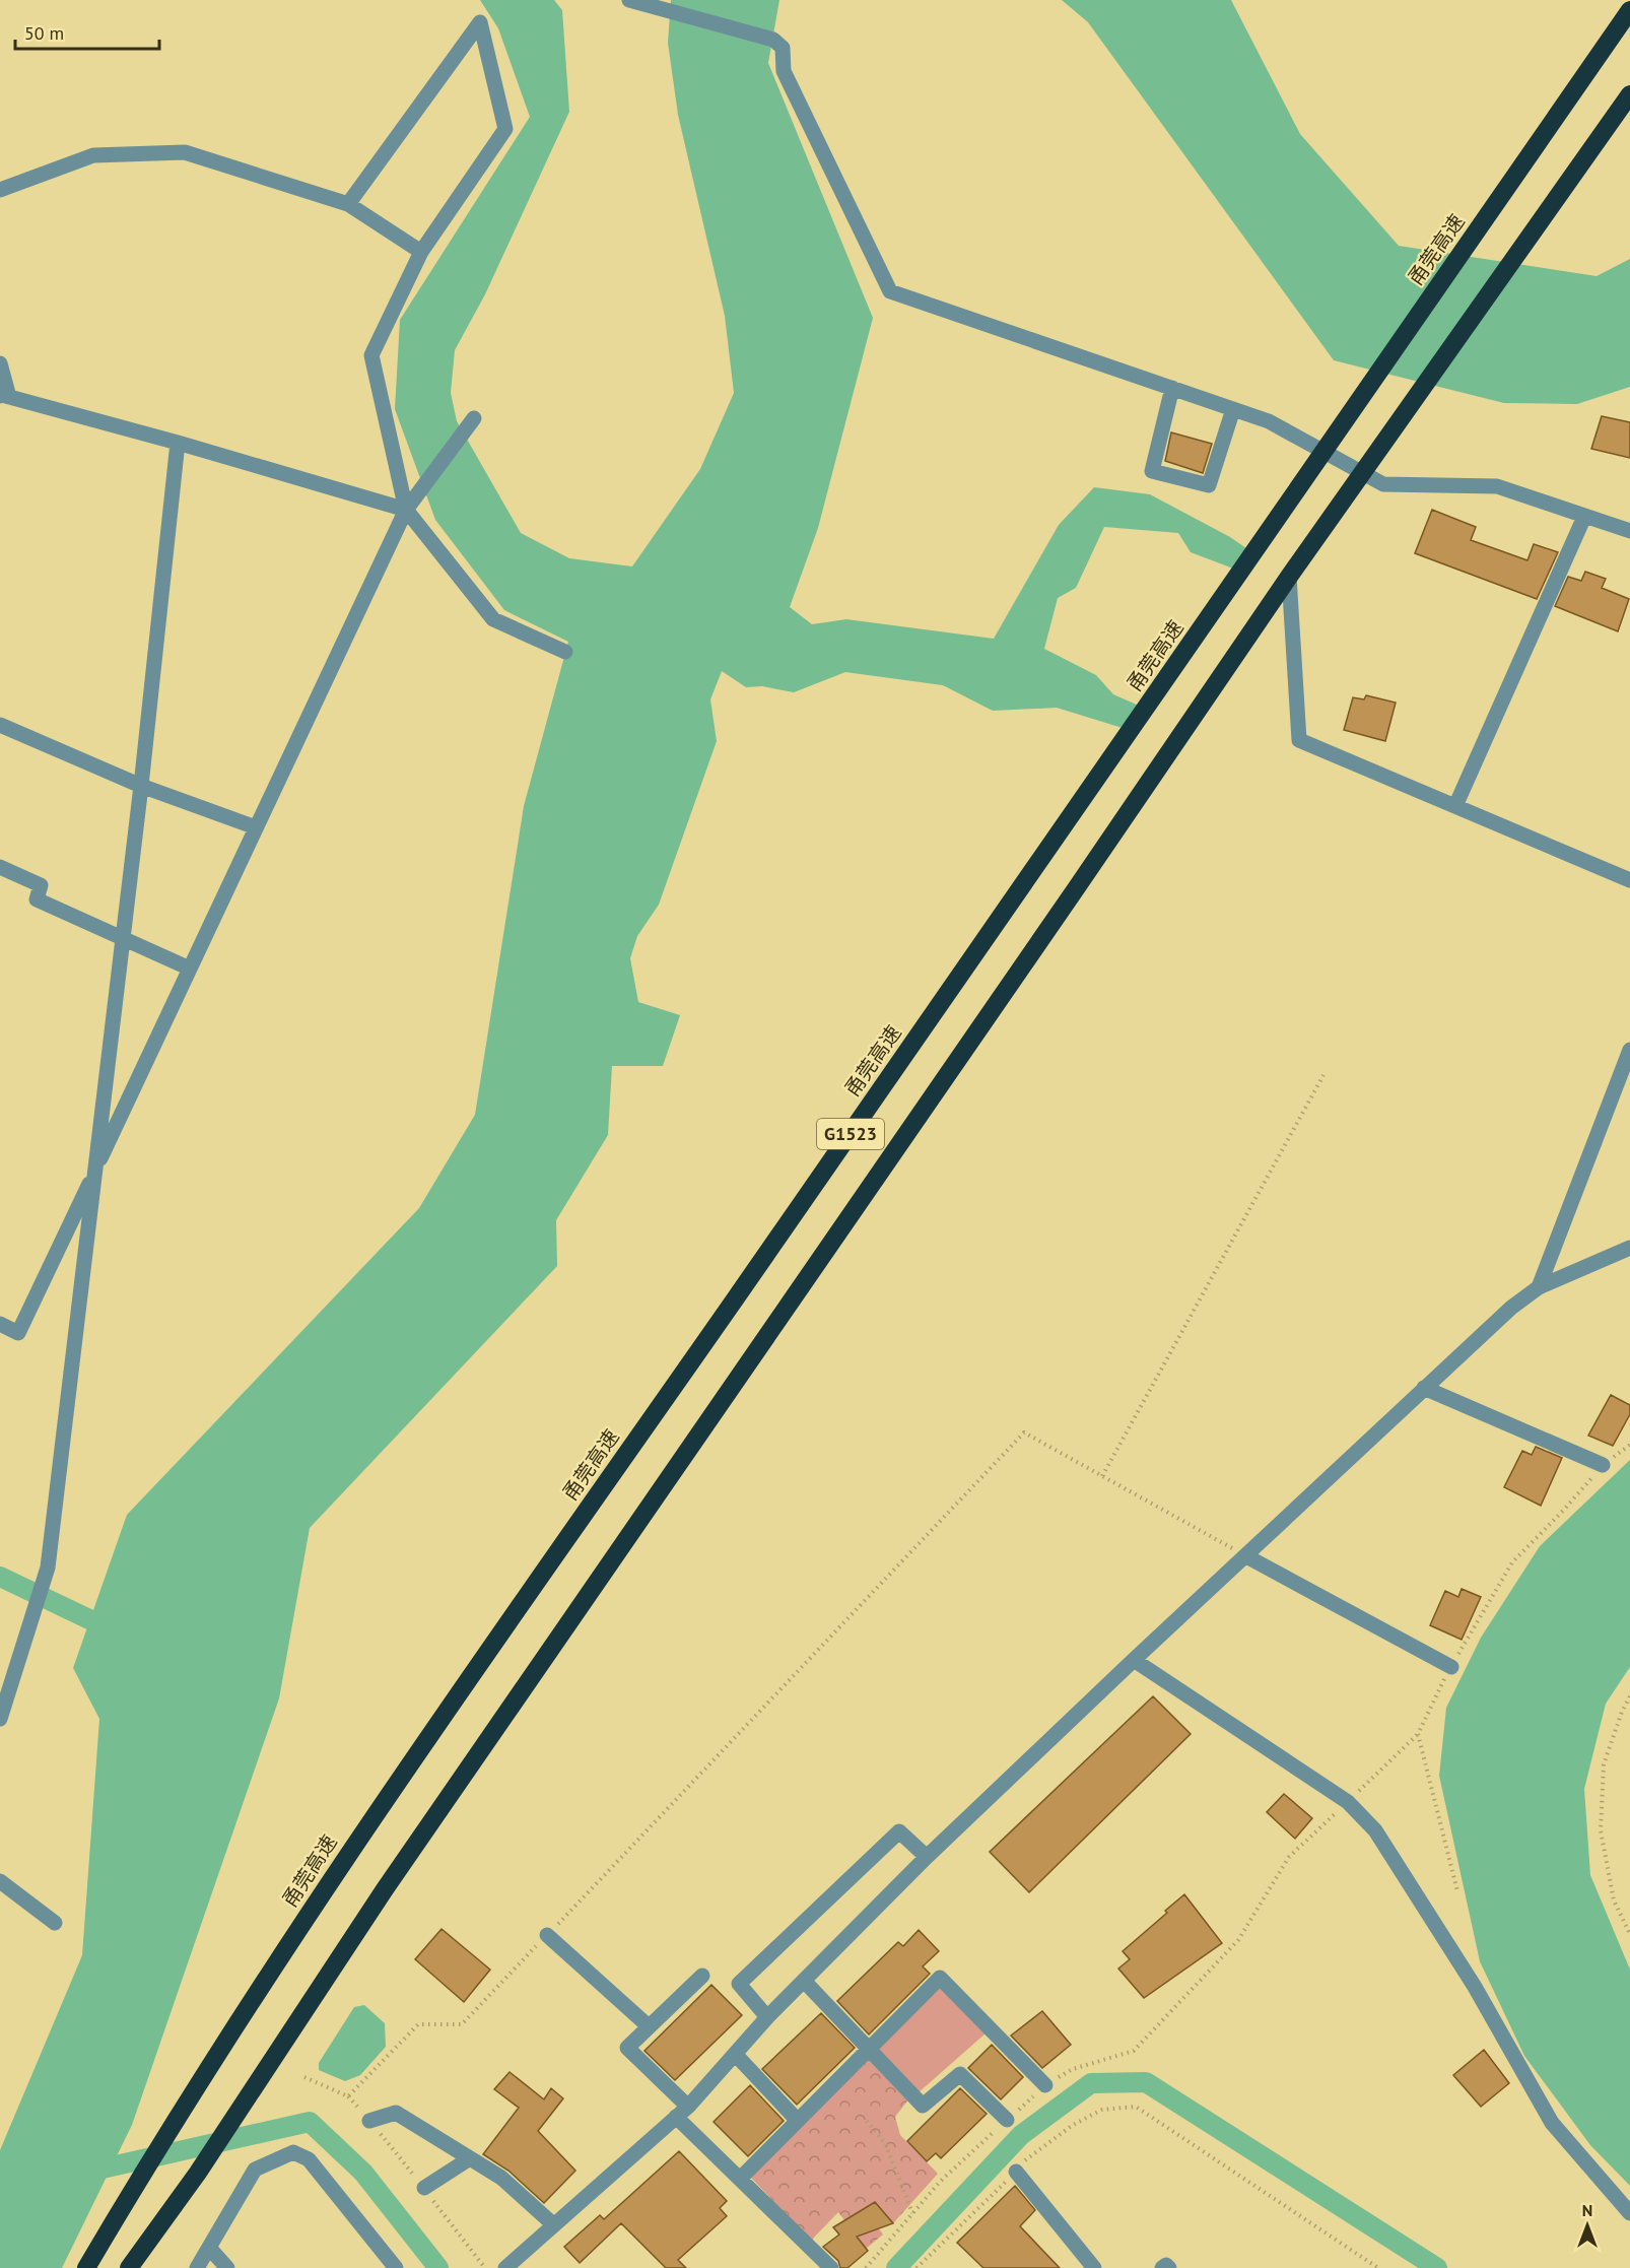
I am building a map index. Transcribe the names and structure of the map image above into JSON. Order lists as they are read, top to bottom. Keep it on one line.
{"streets":{"highway":["甬莞高速","G1523"]},"scale_bar":"50 m","north":"top"}
